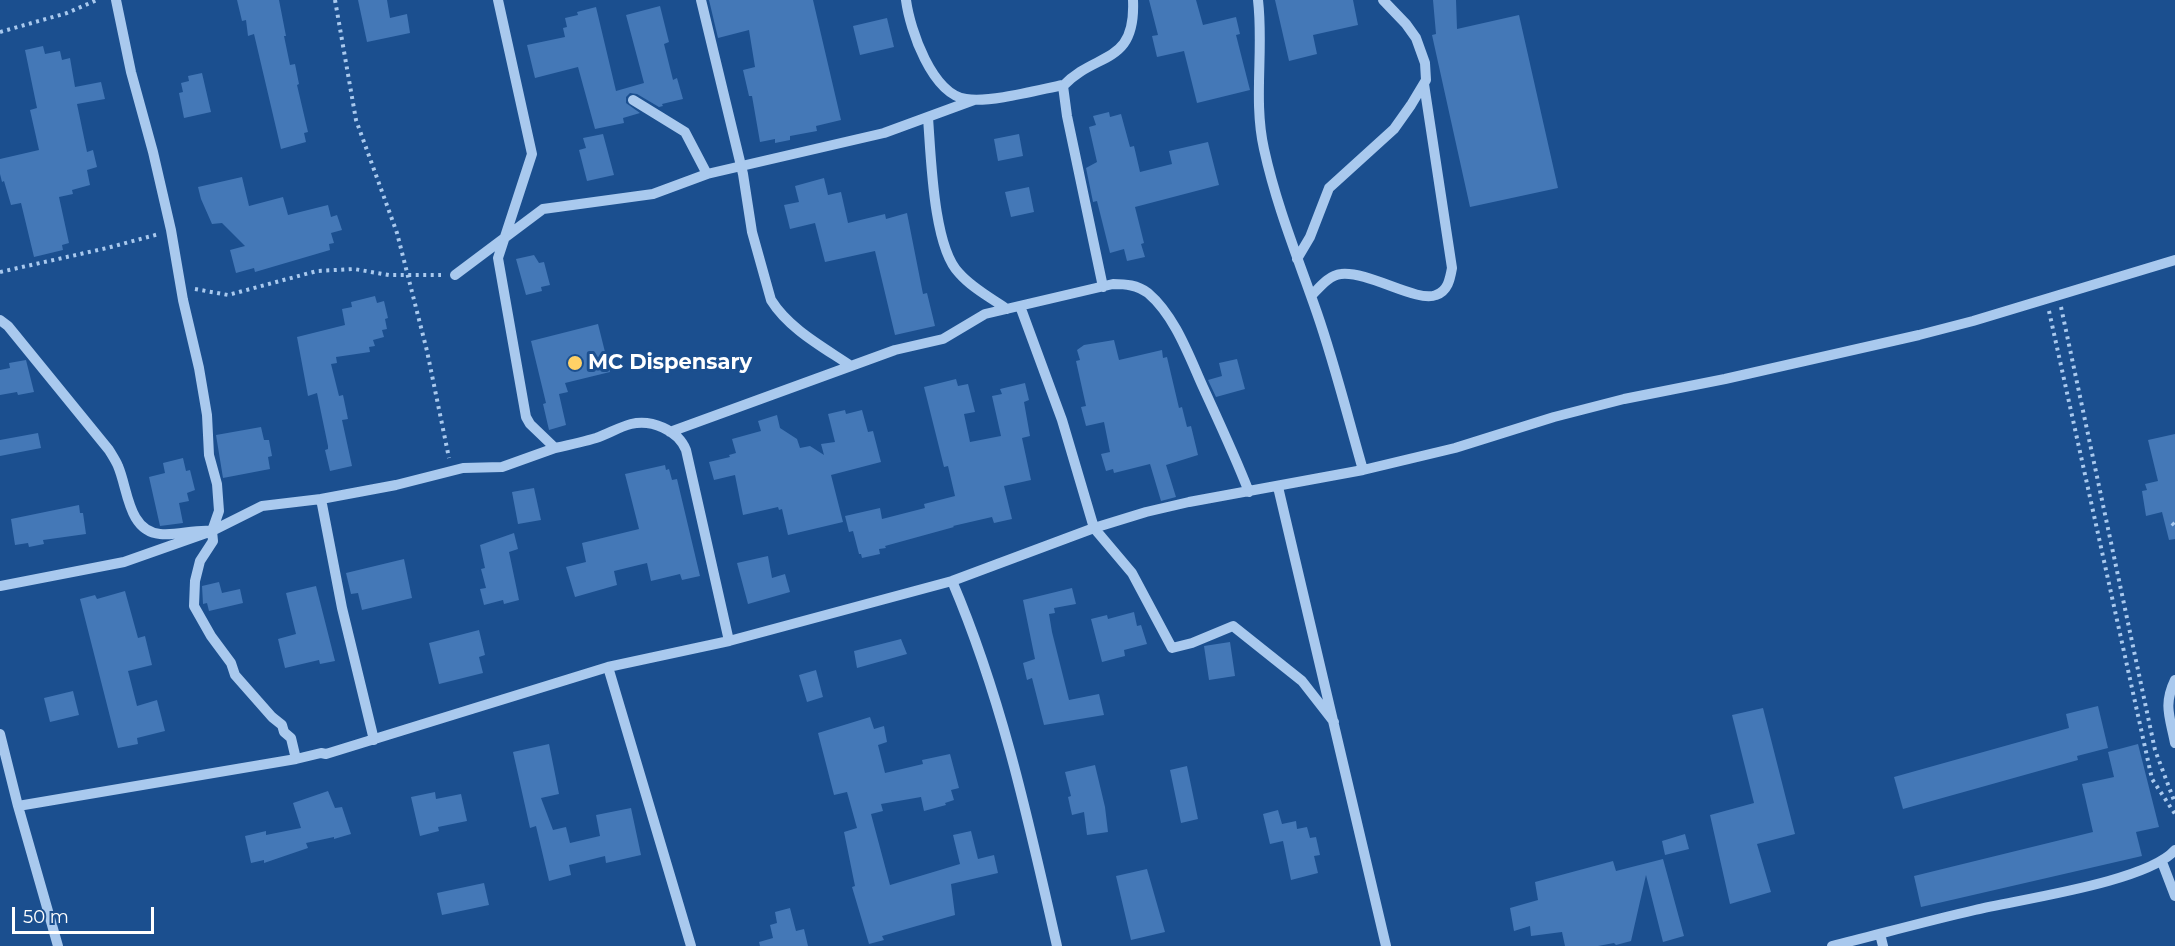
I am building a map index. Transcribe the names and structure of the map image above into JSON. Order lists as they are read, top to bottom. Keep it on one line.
{"places":["MC Dispensary"],"scale_bar":"50 m"}
